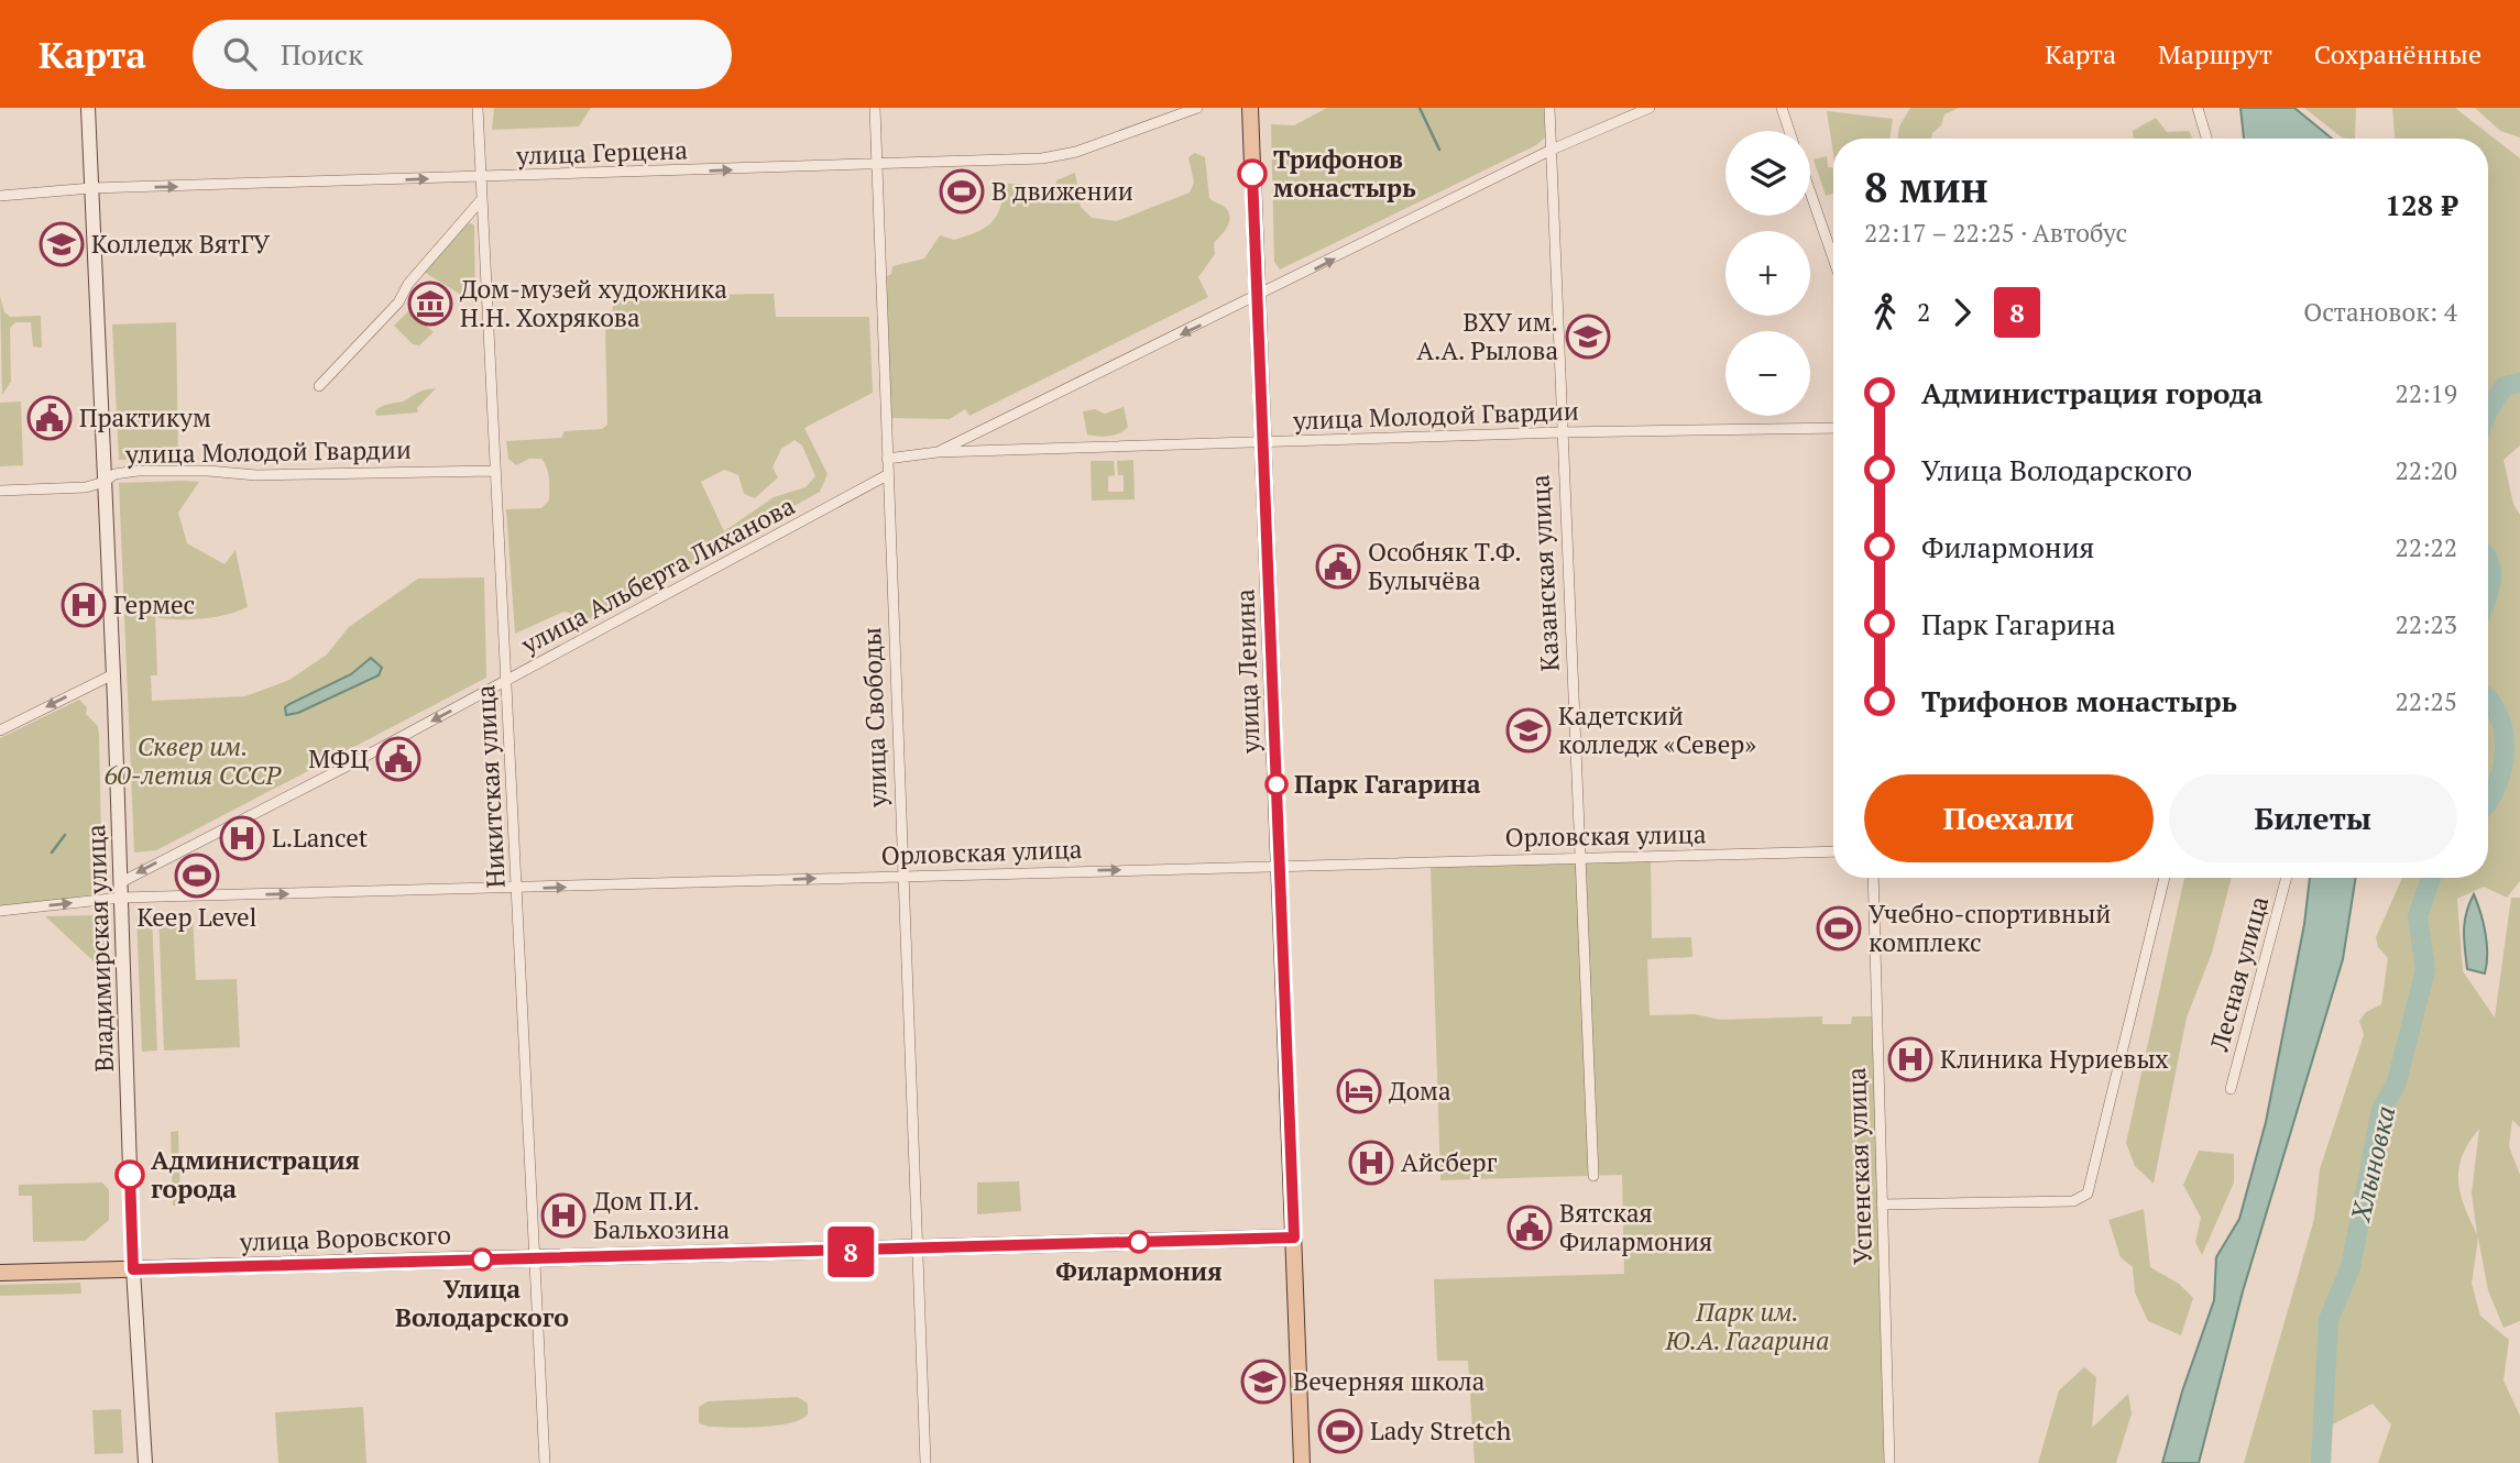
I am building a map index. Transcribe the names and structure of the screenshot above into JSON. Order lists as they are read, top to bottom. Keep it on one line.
{"streets":{"main road":["улица Ленина","Владимирская улица","улица Воровского"],"street":["улица Герцена","улица Молодой Гвардии","Казанская улица","улица Альберта Лиханова","улица Свободы","Никитская улица","Орловская улица","Лесная улица","Успенская улица"]},"crossings":[["улица Герцена","улица Свободы"],["улица Герцена","Никитская улица"],["улица Герцена","Владимирская улица"],["улица Молодой Гвардии","Казанская улица"],["улица Молодой Гвардии","улица Ленина"],["улица Молодой Гвардии","Никитская улица"],["улица Молодой Гвардии","Владимирская улица"],["Казанская улица","Орловская улица"],["улица Альберта Лиханова","улица Свободы"],["улица Альберта Лиханова","Никитская улица"],["улица Альберта Лиханова","Владимирская улица"],["улица Ленина","Орловская улица"],["улица Ленина","улица Воровского"],["улица Свободы","Орловская улица"],["улица Свободы","улица Воровского"],["Никитская улица","Орловская улица"],["Никитская улица","улица Воровского"],["Орловская улица","Владимирская улица"],["Владимирская улица","улица Воровского"]],"one_way":["улица Герцена","улица Альберта Лиханова","Орловская улица"],"water":["Хлыновка"],"parks":["Сквер им. 60-летия СССР","Парк им. Ю.А. Гагарина"],"places":{"other":["Трифонов монастырь","Парк Гагарина","Администрация города","Филармония","Улица Володарского"],"sports":["В движении","Keep Level","Учебно-спортивный комплекс","Lady Stretch"],"school or university":["Колледж ВятГУ","ВХУ им. А.А. Рылова","Кадетский колледж «Север»","Вечерняя школа"],"museum":["Дом-музей художника Н.Н. Хохрякова"],"public building":["Практикум","Особняк Т.Ф. Булычёва","МФЦ","Вятская Филармония"],"hospital":["Гермес","L.Lancet","Клиника Нуриевых","Айсберг","Дом П.И. Бальхозина"],"hotel":["Дома"]},"lines":["bus line 8"],"page":{"header":"Карта","search":"Поиск","nav":["Карта","Маршрут","Сохранённые"],"on_map":"8","map_buttons":["+","−"],"heading":["8 мин","22:17 – 22:25 · Автобус","128 ₽"],"legs":["2","8","Остановок: 4"],"list":[{"name":"Администрация города","value":"22:19"},{"name":"Улица Володарского","value":"22:20"},{"name":"Филармония","value":"22:22"},{"name":"Парк Гагарина","value":"22:23"},{"name":"Трифонов монастырь","value":"22:25"}],"buttons":["Поехали","Билеты"]}}
